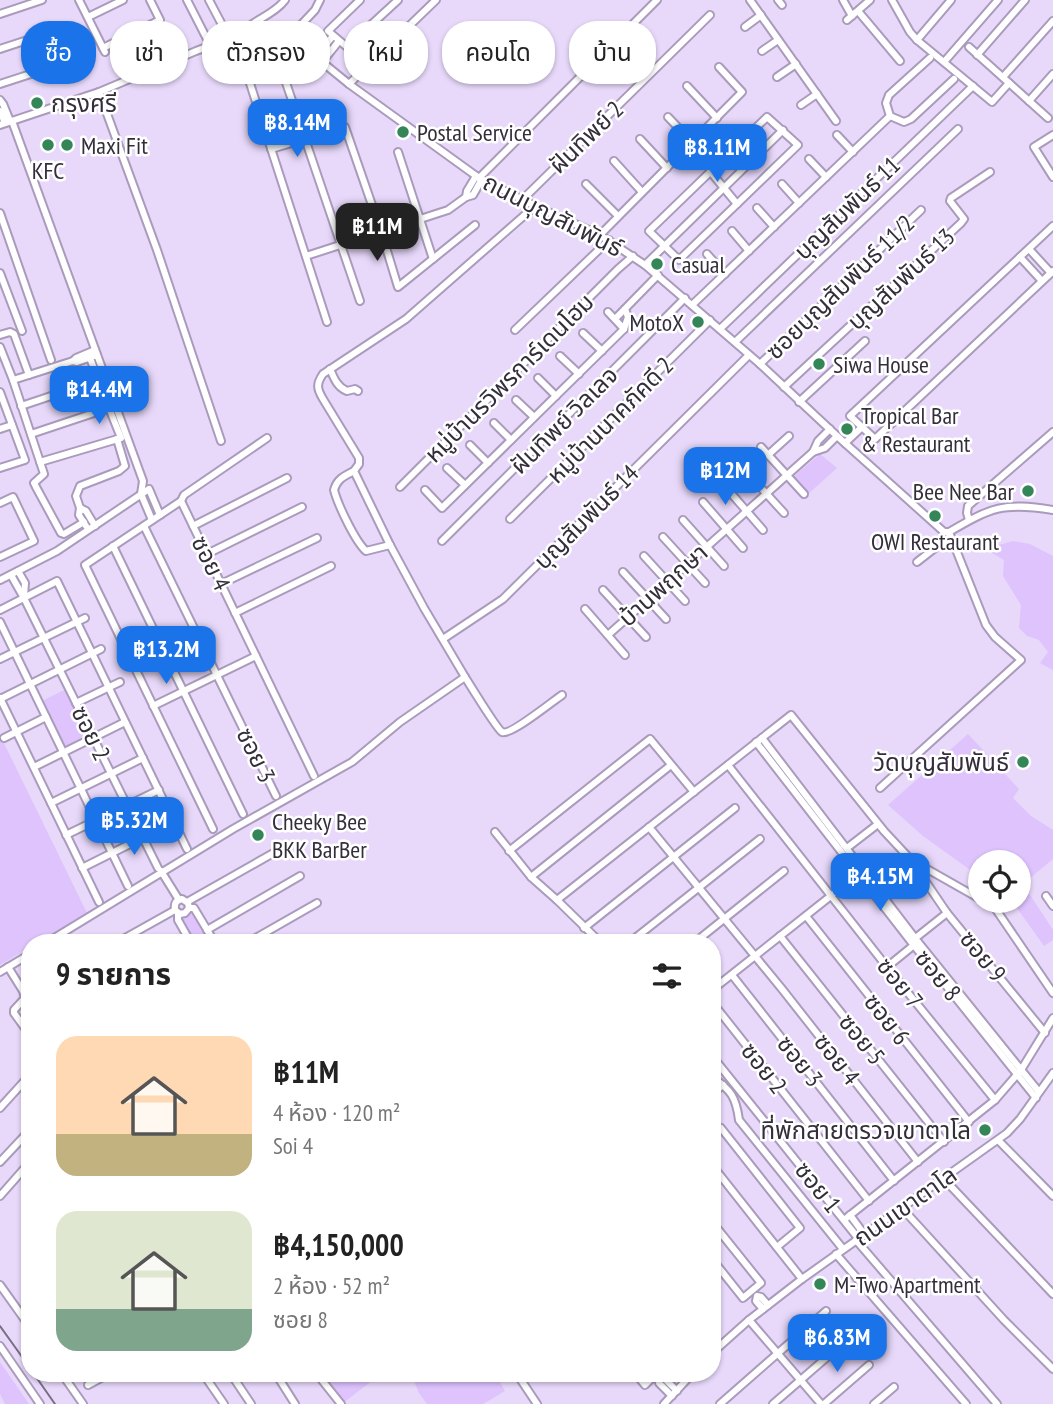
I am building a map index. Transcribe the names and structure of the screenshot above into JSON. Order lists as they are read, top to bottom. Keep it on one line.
{"streets":{"street":["ฝันทิพย์ 2","บุญสัมพันธ์ 11","ถนนบุญสัมพันธ์","บุญสัมพันธ์ 13","ซอยบุญสัมพันธ์ 11/2","หมู่บ้านรวิพรการ์เดนโฮม","ฝันทิพย์ วิลเลจ","หมู่บ้านนาคภัคดี 2","บุญสัมพันธ์ 14","ซอย 4","บ้านพฤกษา","ซอย 2","ซอย 3","ซอย 9","ซอย 8","ซอย 7","ซอย 6","ซอย 5","ซอย 1","ถนนเขาตาโล"]},"crossings":[["ฝันทิพย์ 2","ถนนบุญสัมพันธ์"],["บุญสัมพันธ์ 11","ถนนบุญสัมพันธ์"],["ถนนบุญสัมพันธ์","บุญสัมพันธ์ 13"],["ถนนบุญสัมพันธ์","ซอยบุญสัมพันธ์ 11/2"],["ถนนบุญสัมพันธ์","หมู่บ้านรวิพรการ์เดนโฮม"],["ถนนบุญสัมพันธ์","ฝันทิพย์ วิลเลจ"],["ถนนบุญสัมพันธ์","หมู่บ้านนาคภัคดี 2"],["ถนนบุญสัมพันธ์","บุญสัมพันธ์ 14"],["ถนนบุญสัมพันธ์","บ้านพฤกษา"],["ซอย 9","ซอย 8"],["ซอย 8","ถนนเขาตาโล"],["ซอย 1","ถนนเขาตาโล"]],"places":["กรุงศรี","Postal Service","KFC","Maxi Fit","Casual","MotoX","Siwa House","Tropical Bar & Restaurant","Bee Nee Bar","OWI Restaurant","วัดบุญสัมพันธ์","Cheeky Bee BKK BarBer","ที่พักสายตรวจเขาตาโล","M-Two Apartment"],"page":{"chip":["ซื้อ","เช่า","ตัวกรอง","ใหม่","คอนโด","บ้าน"],"price":["฿8.14M","฿8.11M","฿11M","฿14.4M","฿12M","฿13.2M","฿5.32M","฿4.15M","฿6.83M"],"heading":"9 รายการ","list":[{"name":"฿11M","note":"4 ห้อง · 120 m² · Soi 4"},{"name":"฿4,150,000","note":"2 ห้อง · 52 m² · ซอย 8"}]}}
